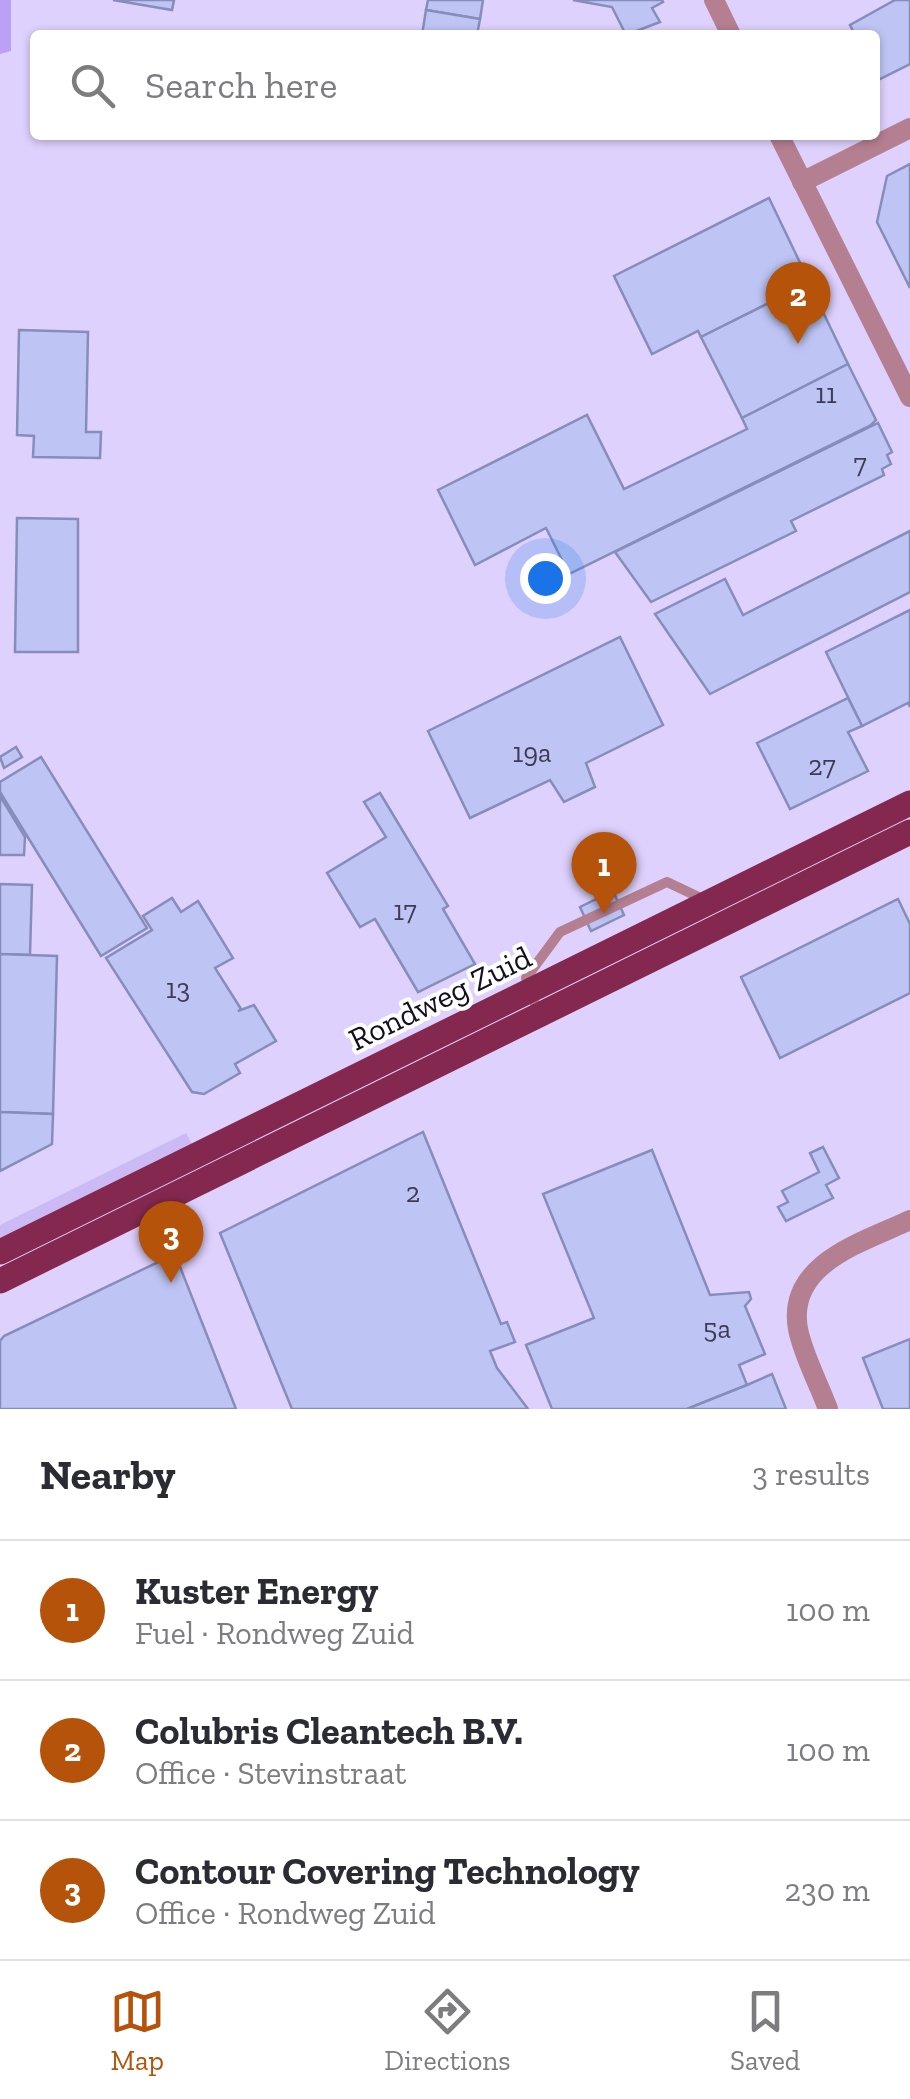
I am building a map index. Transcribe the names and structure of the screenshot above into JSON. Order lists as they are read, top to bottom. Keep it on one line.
{"streets":{"main road":["Rondweg Zuid"]},"house_numbers":["11","7","19a","27","17","13","2","5a"],"page":{"search":"Search here","pins":["2","1","3"],"heading":["Nearby","3 results"],"list":[{"mark":"1","name":"Kuster Energy","note":"Fuel · Rondweg Zuid","value":"100 m"},{"mark":"2","name":"Colubris Cleantech B.V.","note":"Office · Stevinstraat","value":"100 m"},{"mark":"3","name":"Contour Covering Technology","note":"Office · Rondweg Zuid","value":"230 m"}],"nav":["Map","Directions","Saved"]}}
